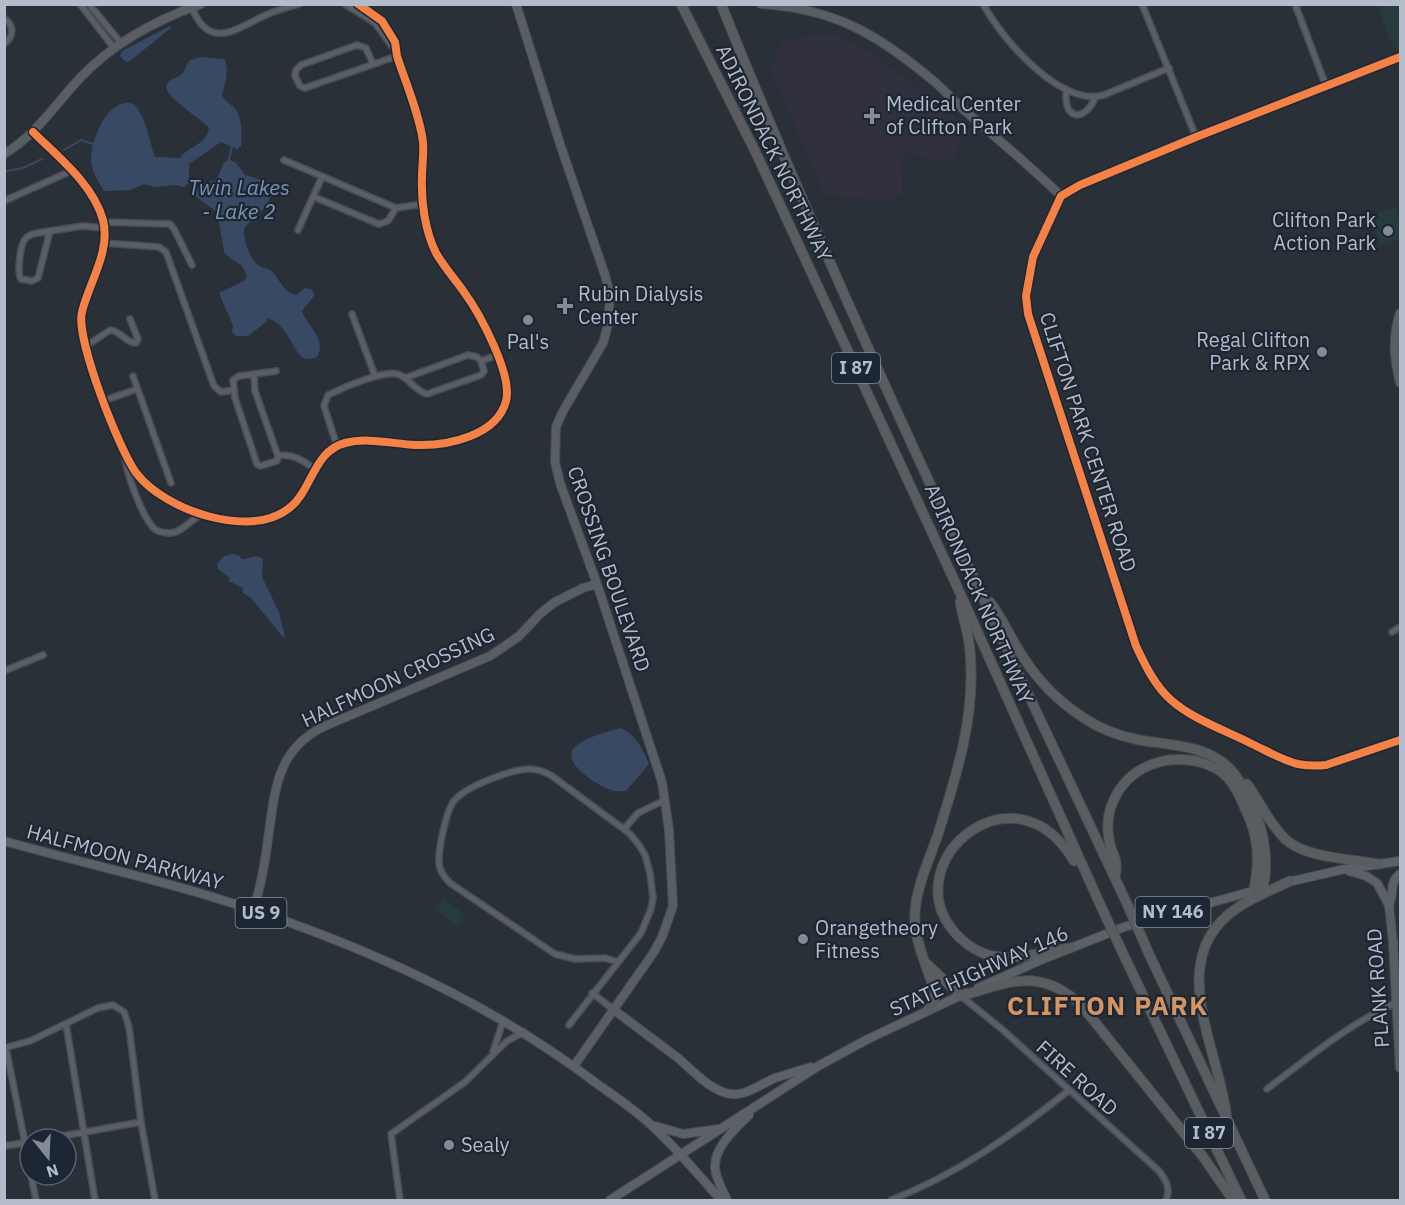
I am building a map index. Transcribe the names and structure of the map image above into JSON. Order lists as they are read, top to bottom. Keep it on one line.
{"streets":{"highway":["ADIRONDACK NORTHWAY","I 87"],"main road":["HALFMOON PARKWAY","NY 146","US 9","STATE HIGHWAY 146"],"street":["CLIFTON PARK CENTER ROAD","CROSSING BOULEVARD","HALFMOON CROSSING","PLANK ROAD","FIRE ROAD"]},"crossings":[["CROSSING BOULEVARD","HALFMOON CROSSING"],["CROSSING BOULEVARD","HALFMOON PARKWAY"],["HALFMOON CROSSING","HALFMOON PARKWAY"],["HALFMOON PARKWAY","STATE HIGHWAY 146"],["STATE HIGHWAY 146","FIRE ROAD"]],"districts":["CLIFTON PARK"],"water":["Twin Lakes - Lake 2"],"places":{"health":["Medical Center of Clifton Park","Rubin Dialysis Center"],"other":["Clifton Park Action Park","Pal's","Regal Clifton Park & RPX","Orangetheory Fitness","Sealy"]},"north":"bottom"}
